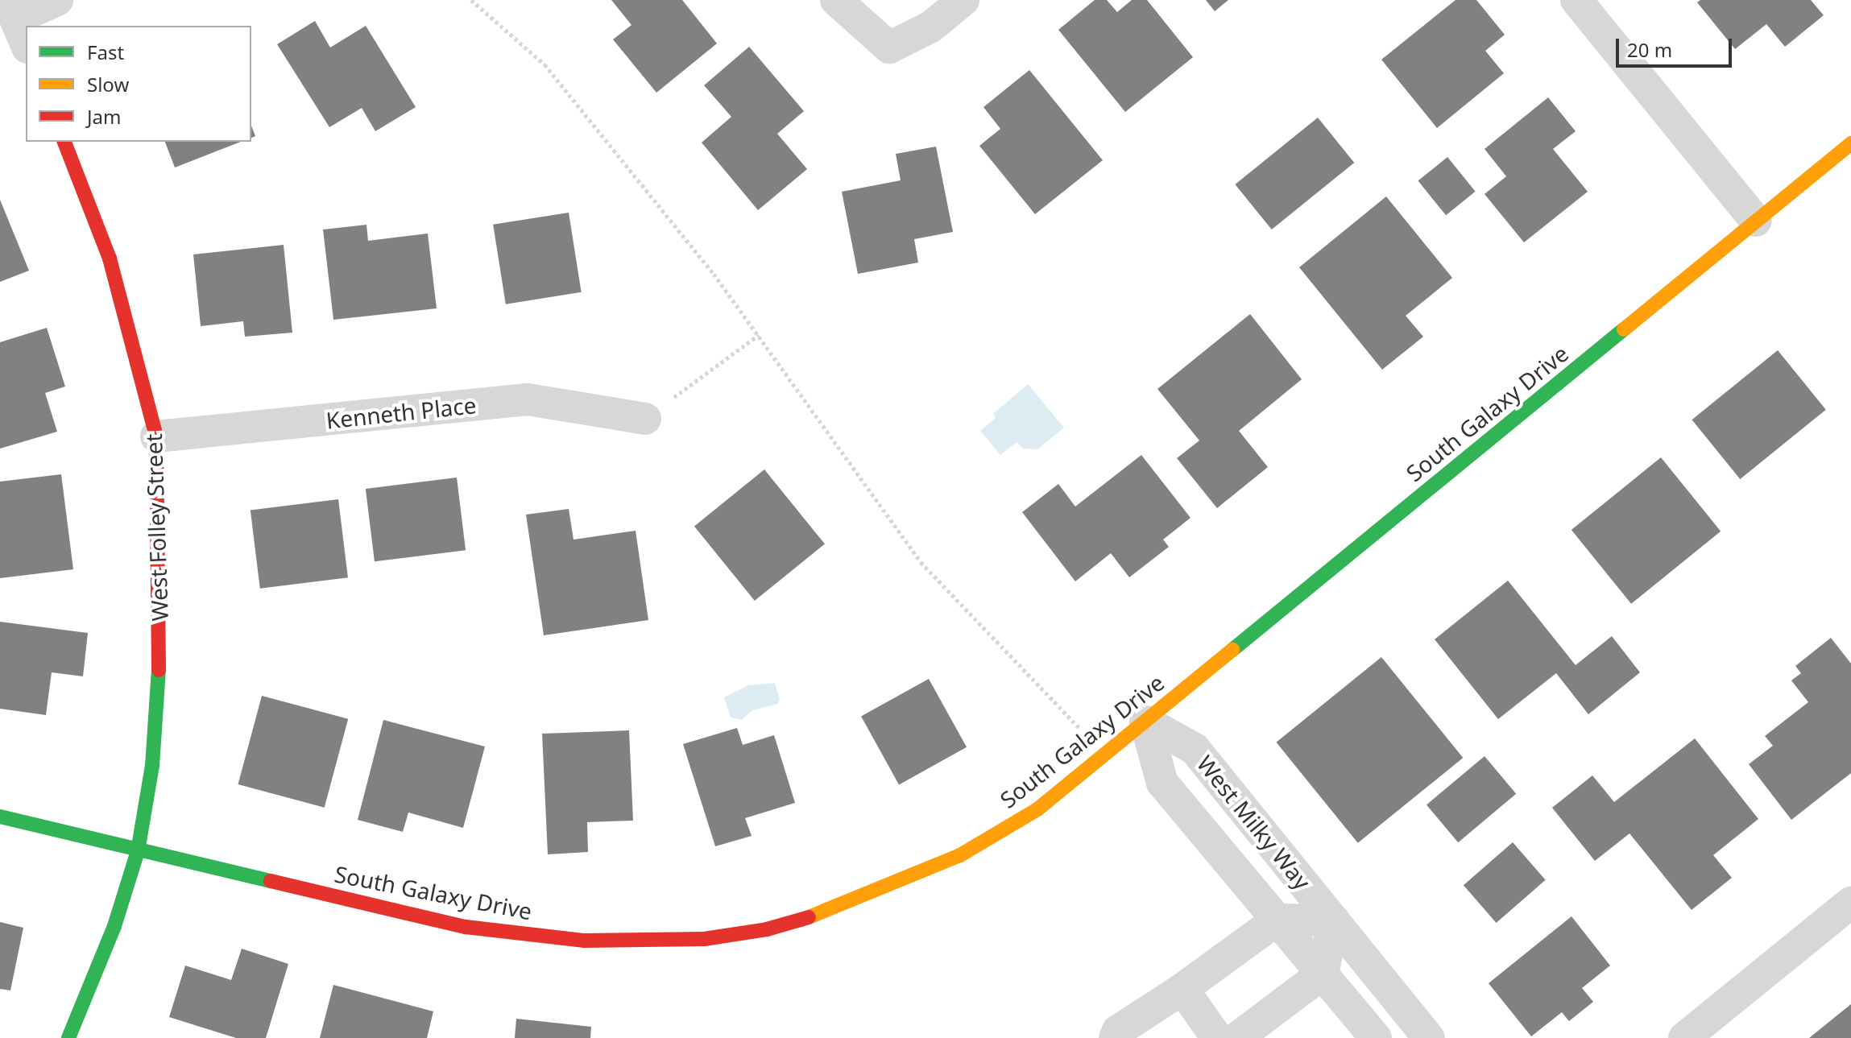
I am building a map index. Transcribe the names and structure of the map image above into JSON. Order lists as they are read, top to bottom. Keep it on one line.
{"streets":{"street":["Kenneth Place","South Galaxy Drive","West Folley Street","West Milky Way"]},"crossings":[["Kenneth Place","West Folley Street"],["South Galaxy Drive","West Folley Street"],["South Galaxy Drive","West Milky Way"]],"legend":["Fast","Slow","Jam"],"scale_bar":"20 m"}
